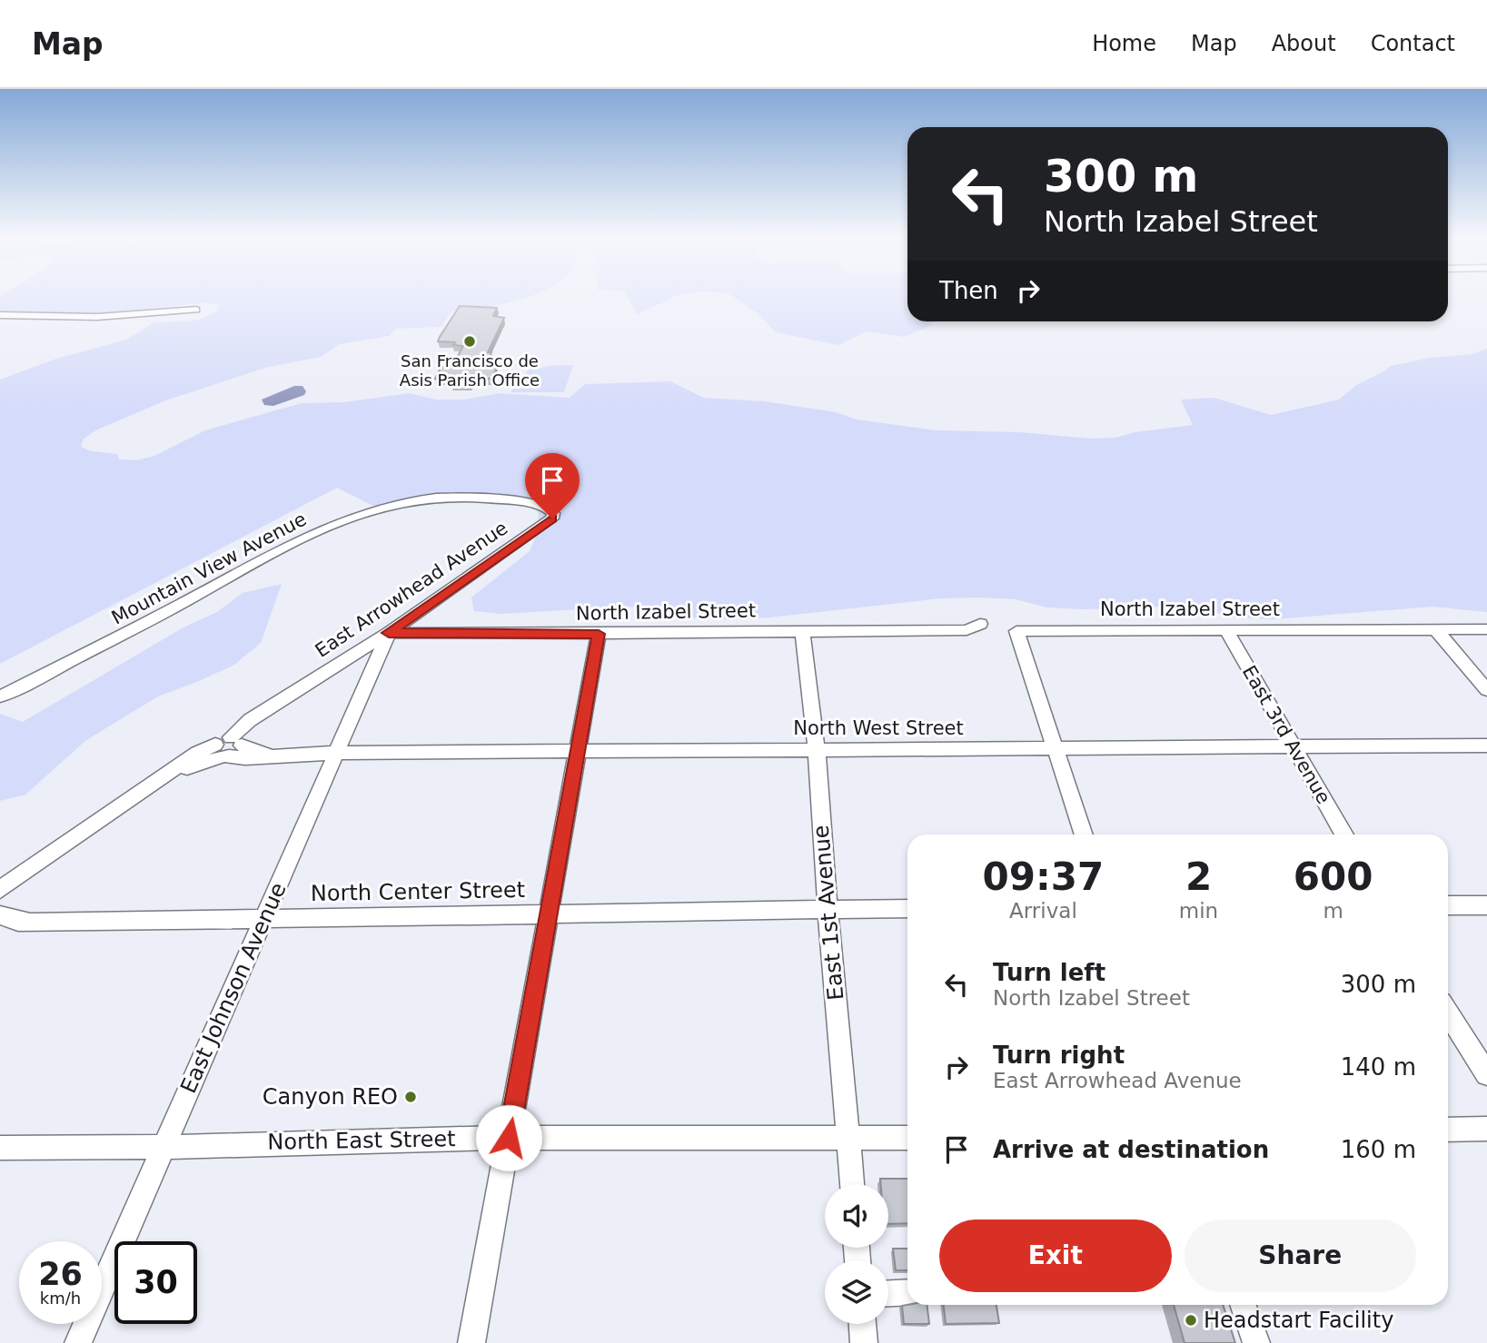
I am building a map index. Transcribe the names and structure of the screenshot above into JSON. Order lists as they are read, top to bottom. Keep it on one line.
{"streets":{"street":["Mountain View Avenue","East Arrowhead Avenue","North Izabel Street","North West Street","East 3rd Avenue","North Center Street","East 1st Avenue","East Johnson Avenue","North East Street"]},"crossings":[["Mountain View Avenue","East Arrowhead Avenue"],["East Arrowhead Avenue","North Izabel Street"],["East Arrowhead Avenue","North West Street"],["East Arrowhead Avenue","East Johnson Avenue"],["North Izabel Street","North West Street"],["North Izabel Street","East 3rd Avenue"],["North Izabel Street","East 1st Avenue"],["North Izabel Street","East Johnson Avenue"],["North West Street","East 3rd Avenue"],["North West Street","East 1st Avenue"],["North West Street","East Johnson Avenue"],["North Center Street","East 1st Avenue"],["North Center Street","East Johnson Avenue"],["East 1st Avenue","North East Street"],["East Johnson Avenue","North East Street"]],"places":["San Francisco de Asis Parish Office","Canyon REO","Headstart Facility"],"page":{"header":"Map","nav":["Home","Map","About","Contact"],"turn":["300 m","North Izabel Street"],"then":"Then","eta":["09:37","Arrival","2","min","600","m"],"list":[{"name":"Turn left","note":"North Izabel Street","value":"300 m"},{"name":"Turn right","note":"East Arrowhead Avenue","value":"140 m"},{"name":"Arrive at destination","value":"160 m"}],"buttons":["Exit","Share"],"speed":"26 km/h","limit":"30"}}
